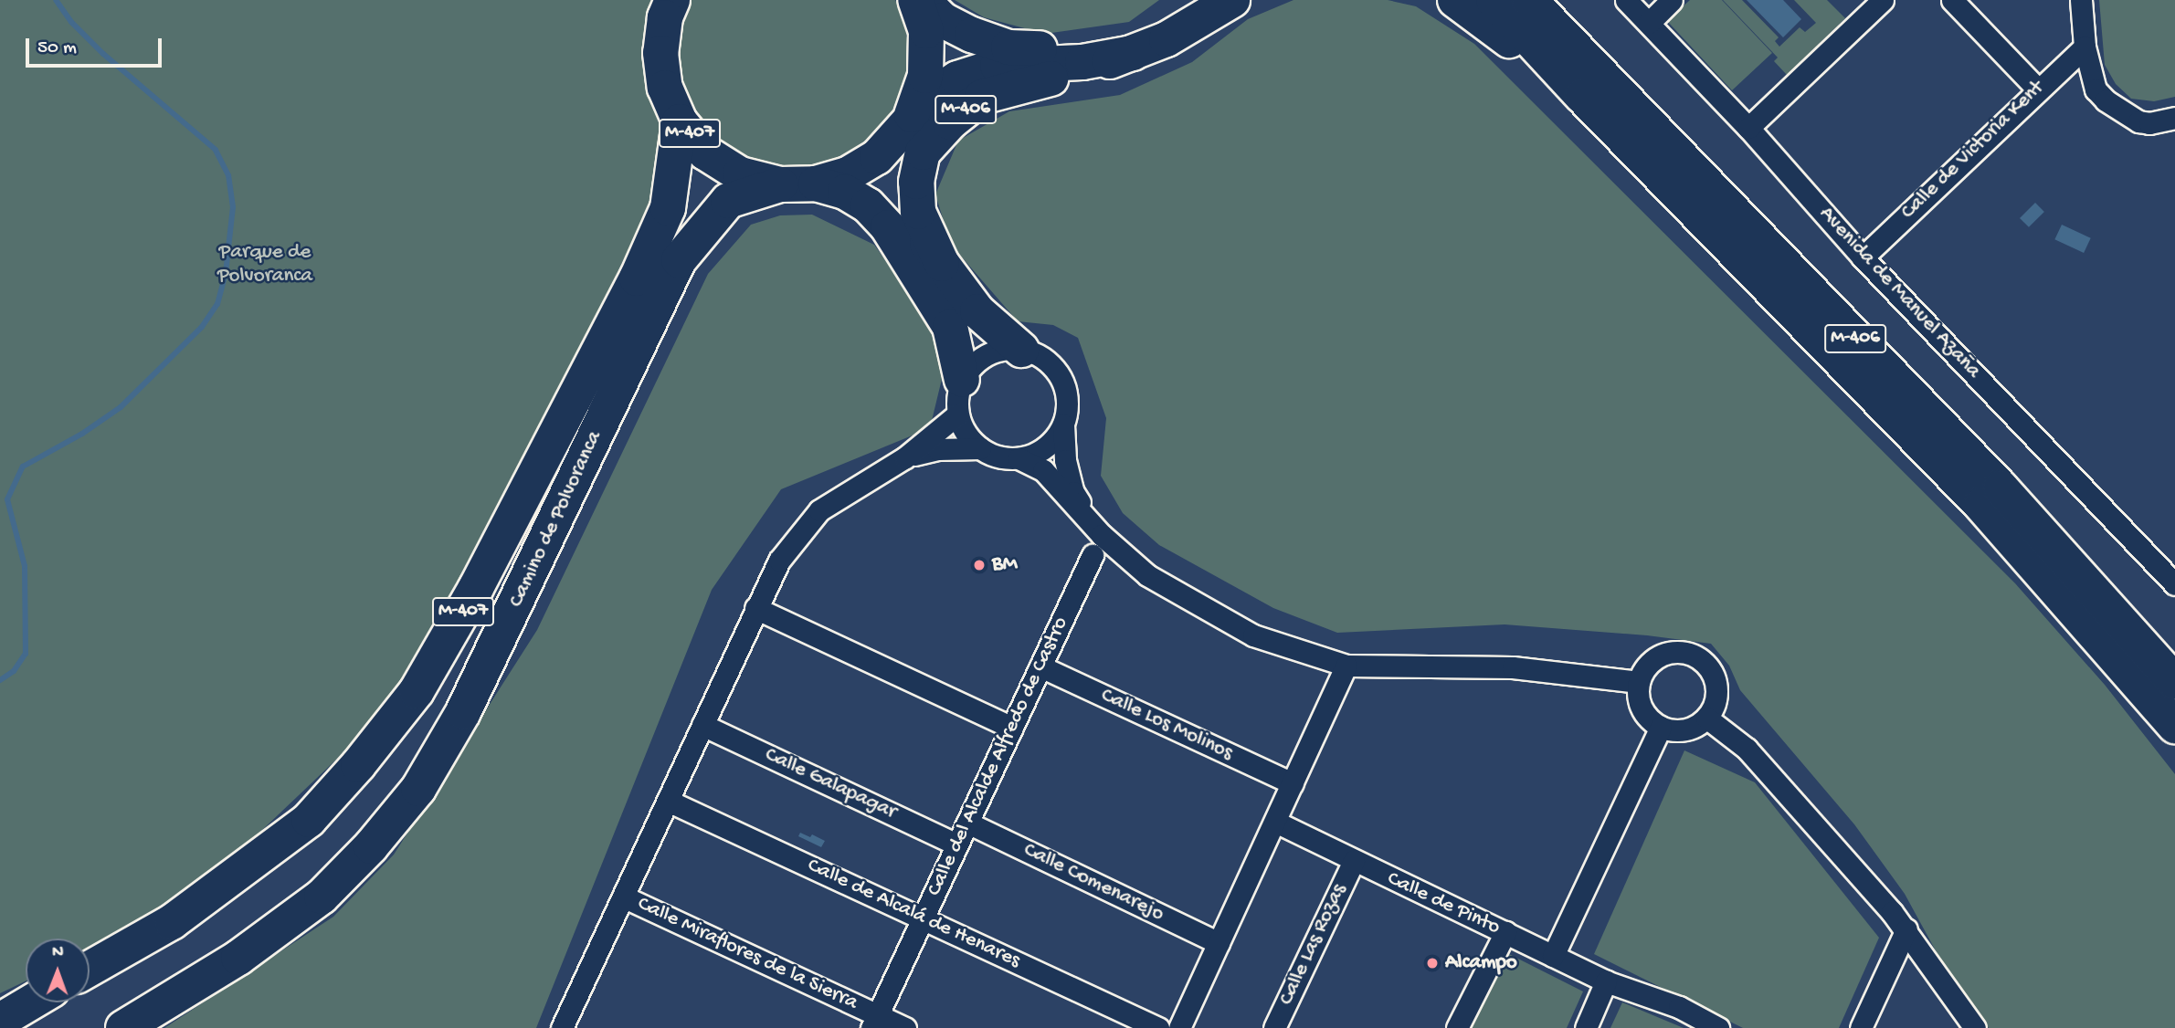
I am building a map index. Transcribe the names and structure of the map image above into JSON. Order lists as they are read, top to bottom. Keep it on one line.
{"streets":{"highway":["M-406","M-407","Camino de Polvoranca"],"street":["Calle de Victoria Kent","Avenida de Manuel Azaña","Calle Los Molinos","Calle del Alcalde Alfredo de Castro","Calle Galapagar","Calle Comenarejo","Calle de Pinto","Calle de Alcalá de Henares","Calle Las Rozas","Calle Miraflores de la Sierra"]},"crossings":[["M-406","M-407"],["M-407","Camino de Polvoranca"],["Calle de Victoria Kent","Avenida de Manuel Azaña"],["Calle Los Molinos","Calle del Alcalde Alfredo de Castro"],["Calle del Alcalde Alfredo de Castro","Calle Galapagar"],["Calle del Alcalde Alfredo de Castro","Calle Comenarejo"],["Calle del Alcalde Alfredo de Castro","Calle de Alcalá de Henares"],["Calle del Alcalde Alfredo de Castro","Calle Miraflores de la Sierra"],["Calle de Pinto","Calle Las Rozas"]],"parks":["Parque de Polvoranca"],"places":["BM","Alcampo"],"scale_bar":"50 m","north":"top"}
